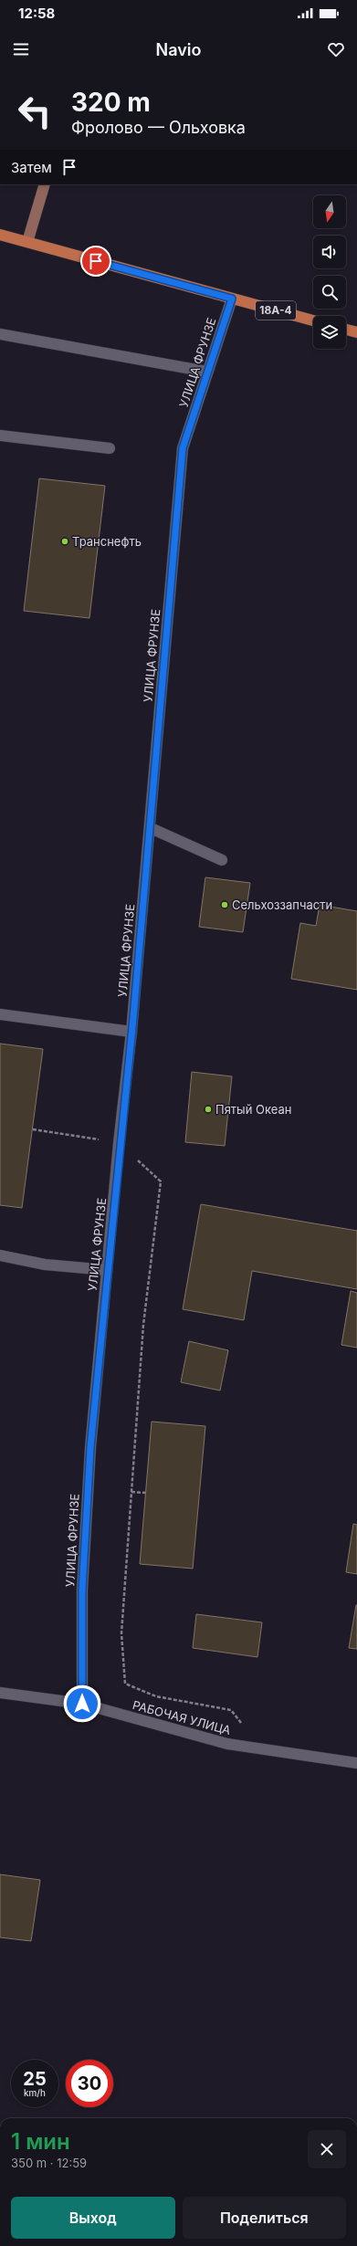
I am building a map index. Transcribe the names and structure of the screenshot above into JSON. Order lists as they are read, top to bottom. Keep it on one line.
{"streets":{"main road":["18А-4"],"street":["УЛИЦА ФРУНЗЕ","РАБОЧАЯ УЛИЦА"]},"crossings":[["18А-4","УЛИЦА ФРУНЗЕ"],["УЛИЦА ФРУНЗЕ","РАБОЧАЯ УЛИЦА"]],"places":["Транснефть","Сельхоззапчасти","Пятый Океан"],"north":"bottom","page":{"status":"12:58","header":"Navio","turn":["320 m","Фролово — Ольховка"],"then":"Затем","speed":"25 km/h","limit":"30","heading":["1 мин","350 m · 12:59"],"buttons":["Выход","Поделиться"]}}
